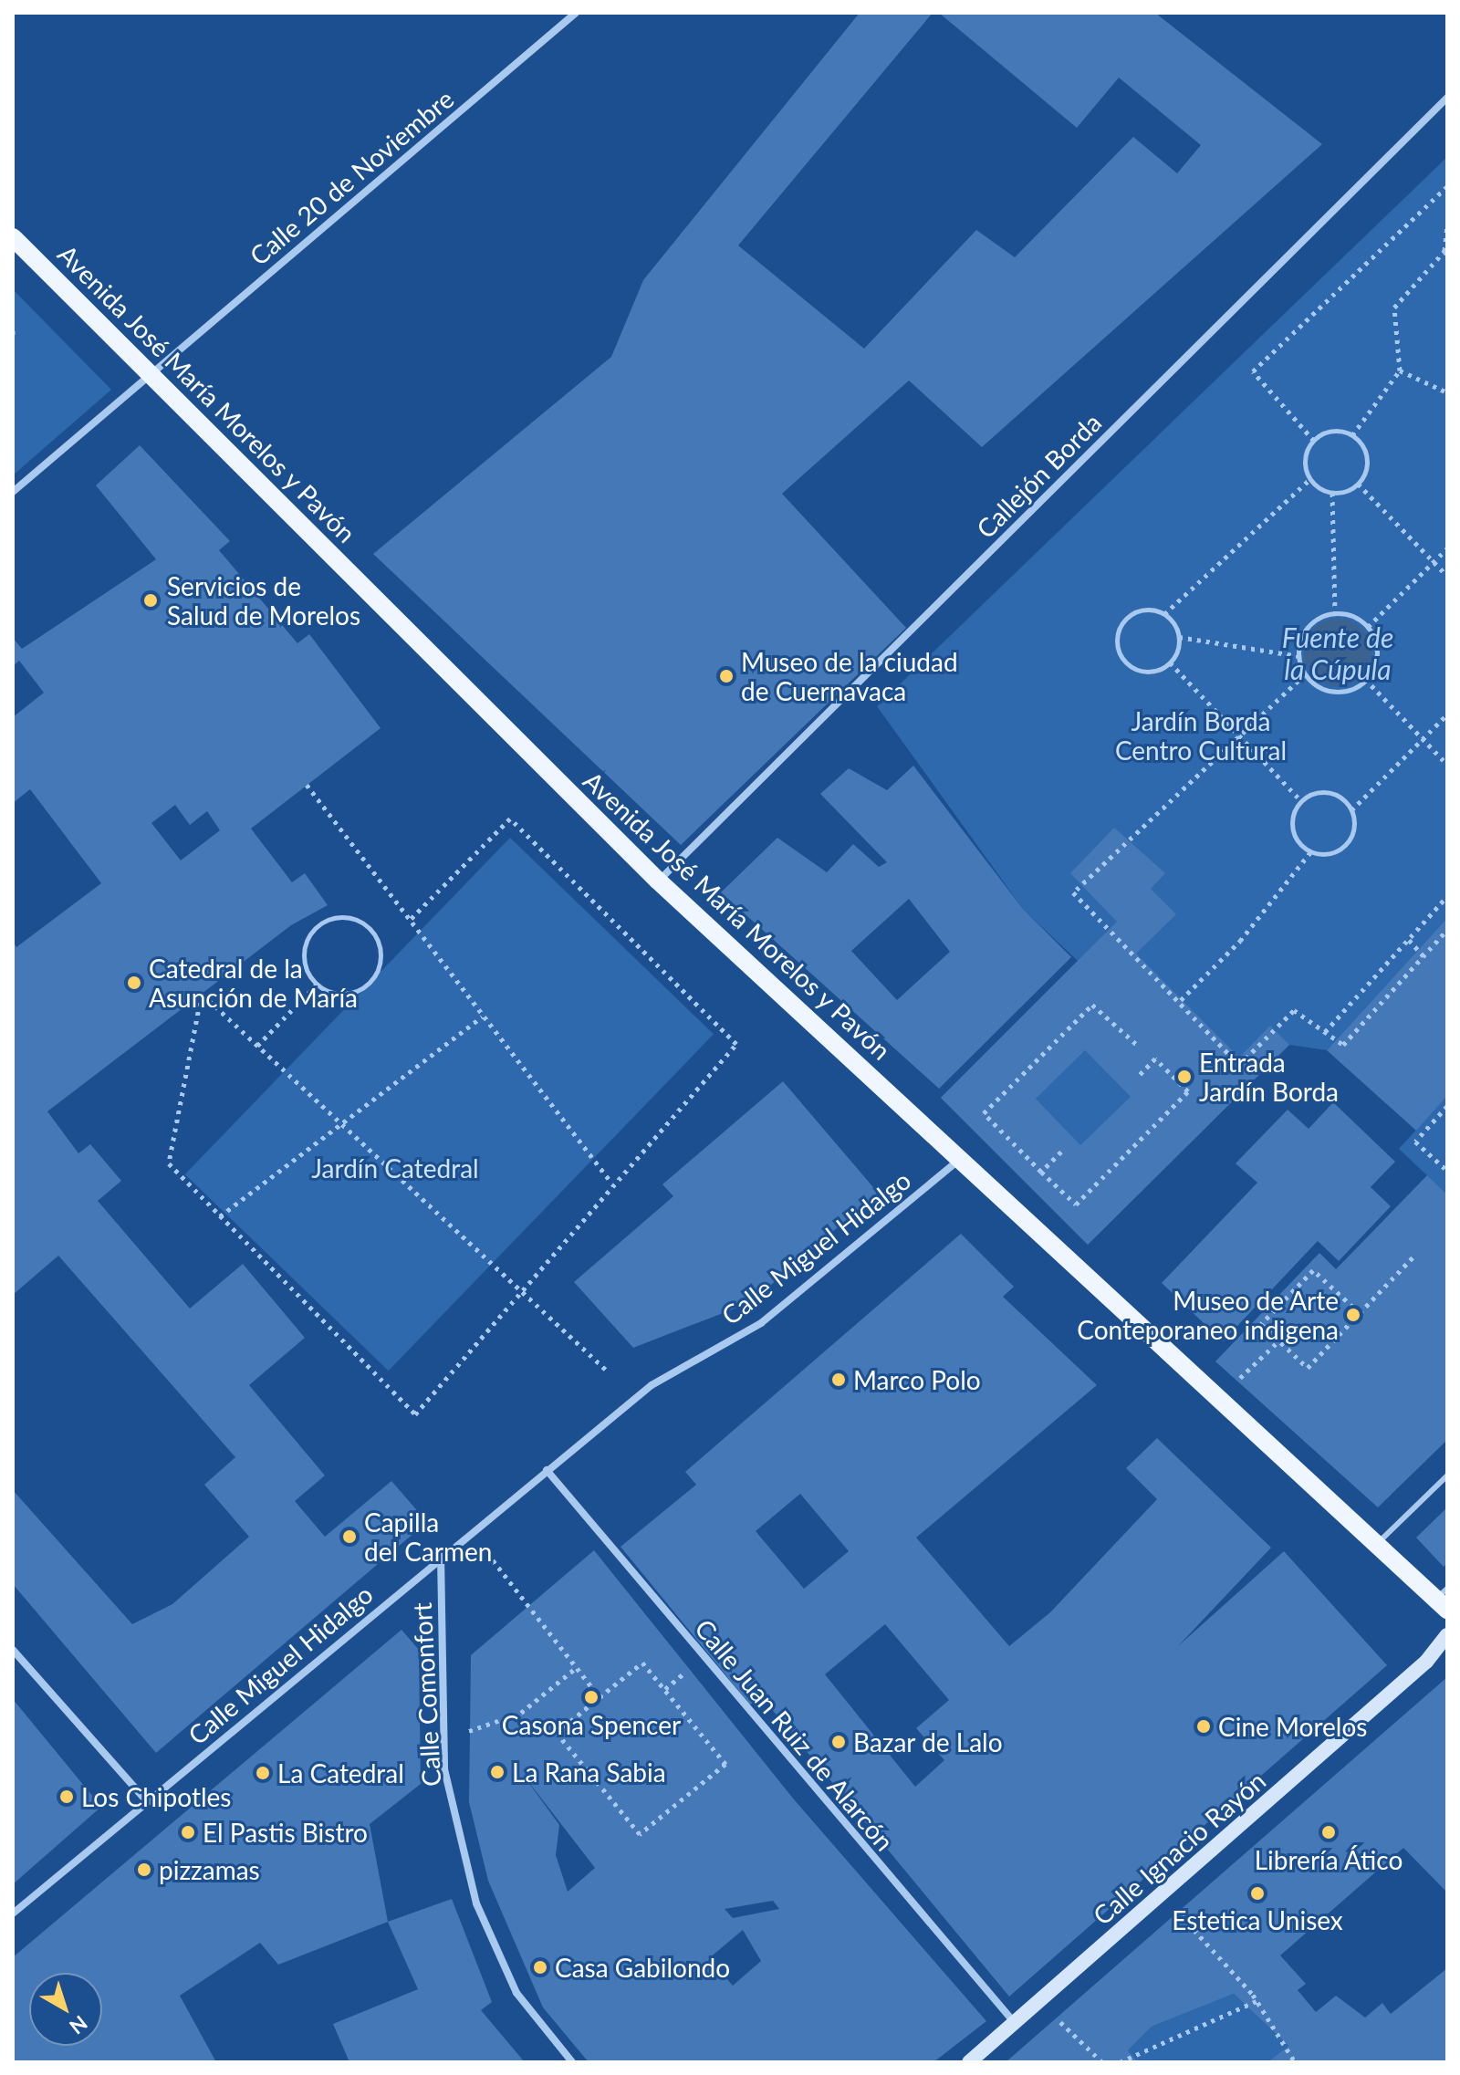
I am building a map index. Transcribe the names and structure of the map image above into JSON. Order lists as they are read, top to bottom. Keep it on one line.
{"streets":{"main road":["Avenida José María Morelos y Pavón"],"street":["Calle 20 de Noviembre","Callejón Borda","Calle Miguel Hidalgo","Calle Comonfort","Calle Juan Ruiz de Alarcón","Calle Ignacio Rayón"]},"crossings":[["Calle 20 de Noviembre","Avenida José María Morelos y Pavón"],["Avenida José María Morelos y Pavón","Callejón Borda"],["Avenida José María Morelos y Pavón","Calle Miguel Hidalgo"],["Calle Miguel Hidalgo","Calle Comonfort"],["Calle Miguel Hidalgo","Calle Juan Ruiz de Alarcón"],["Calle Juan Ruiz de Alarcón","Calle Ignacio Rayón"]],"water":["Fuente de la Cúpula"],"parks":["Jardín Borda Centro Cultural","Jardín Catedral"],"places":["Servicios de Salud de Morelos","Museo de la ciudad de Cuernavaca","Catedral de la Asunción de María","Entrada Jardín Borda","Museo de Arte Conteporaneo indigena","Marco Polo","Capilla del Carmen","Casona Spencer","Cine Morelos","Bazar de Lalo","La Rana Sabia","La Catedral","Los Chipotles","El Pastis Bistro","Librería Ático","pizzamas","Estetica Unisex","Casa Gabilondo"],"north":"bottom right"}
